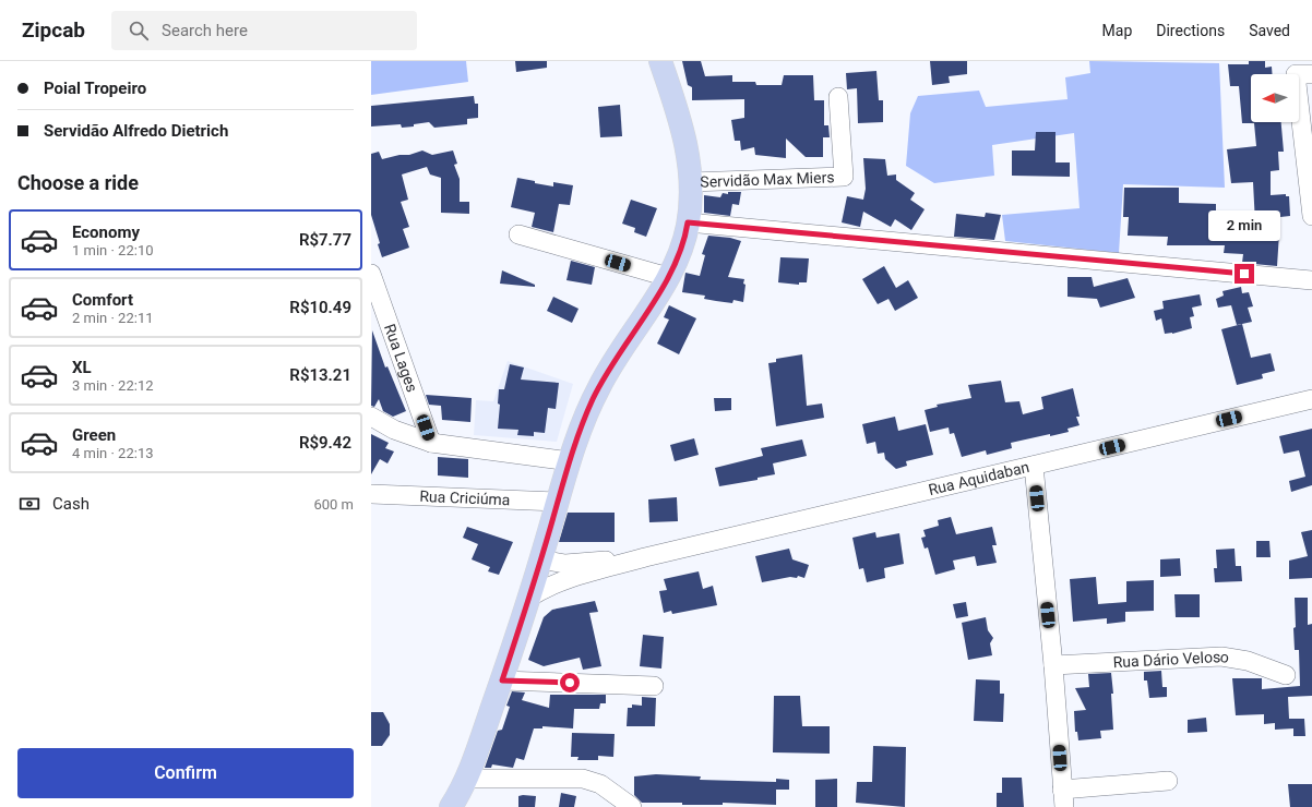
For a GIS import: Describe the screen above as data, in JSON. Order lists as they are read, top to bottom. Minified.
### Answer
{"streets":{"street":["Servidão Max Miers","Rua Lages","Rua Aquidaban","Rua Criciúma","Rua Dário Veloso"]},"north":"left","page":{"header":"Zipcab","search":"Search here","nav":["Map","Directions","Saved"],"banner":["Poial Tropeiro","Servidão Alfredo Dietrich"],"heading":"Choose a ride","list":[{"name":"Economy","note":"1 min · 22:10","value":"R$7.77"},{"name":"Comfort","note":"2 min · 22:11","value":"R$10.49"},{"name":"XL","note":"3 min · 22:12","value":"R$13.21"},{"name":"Green","note":"4 min · 22:13","value":"R$9.42"}],"bubble":"2 min","pay":["Cash","600 m"],"buttons":"Confirm"}}
